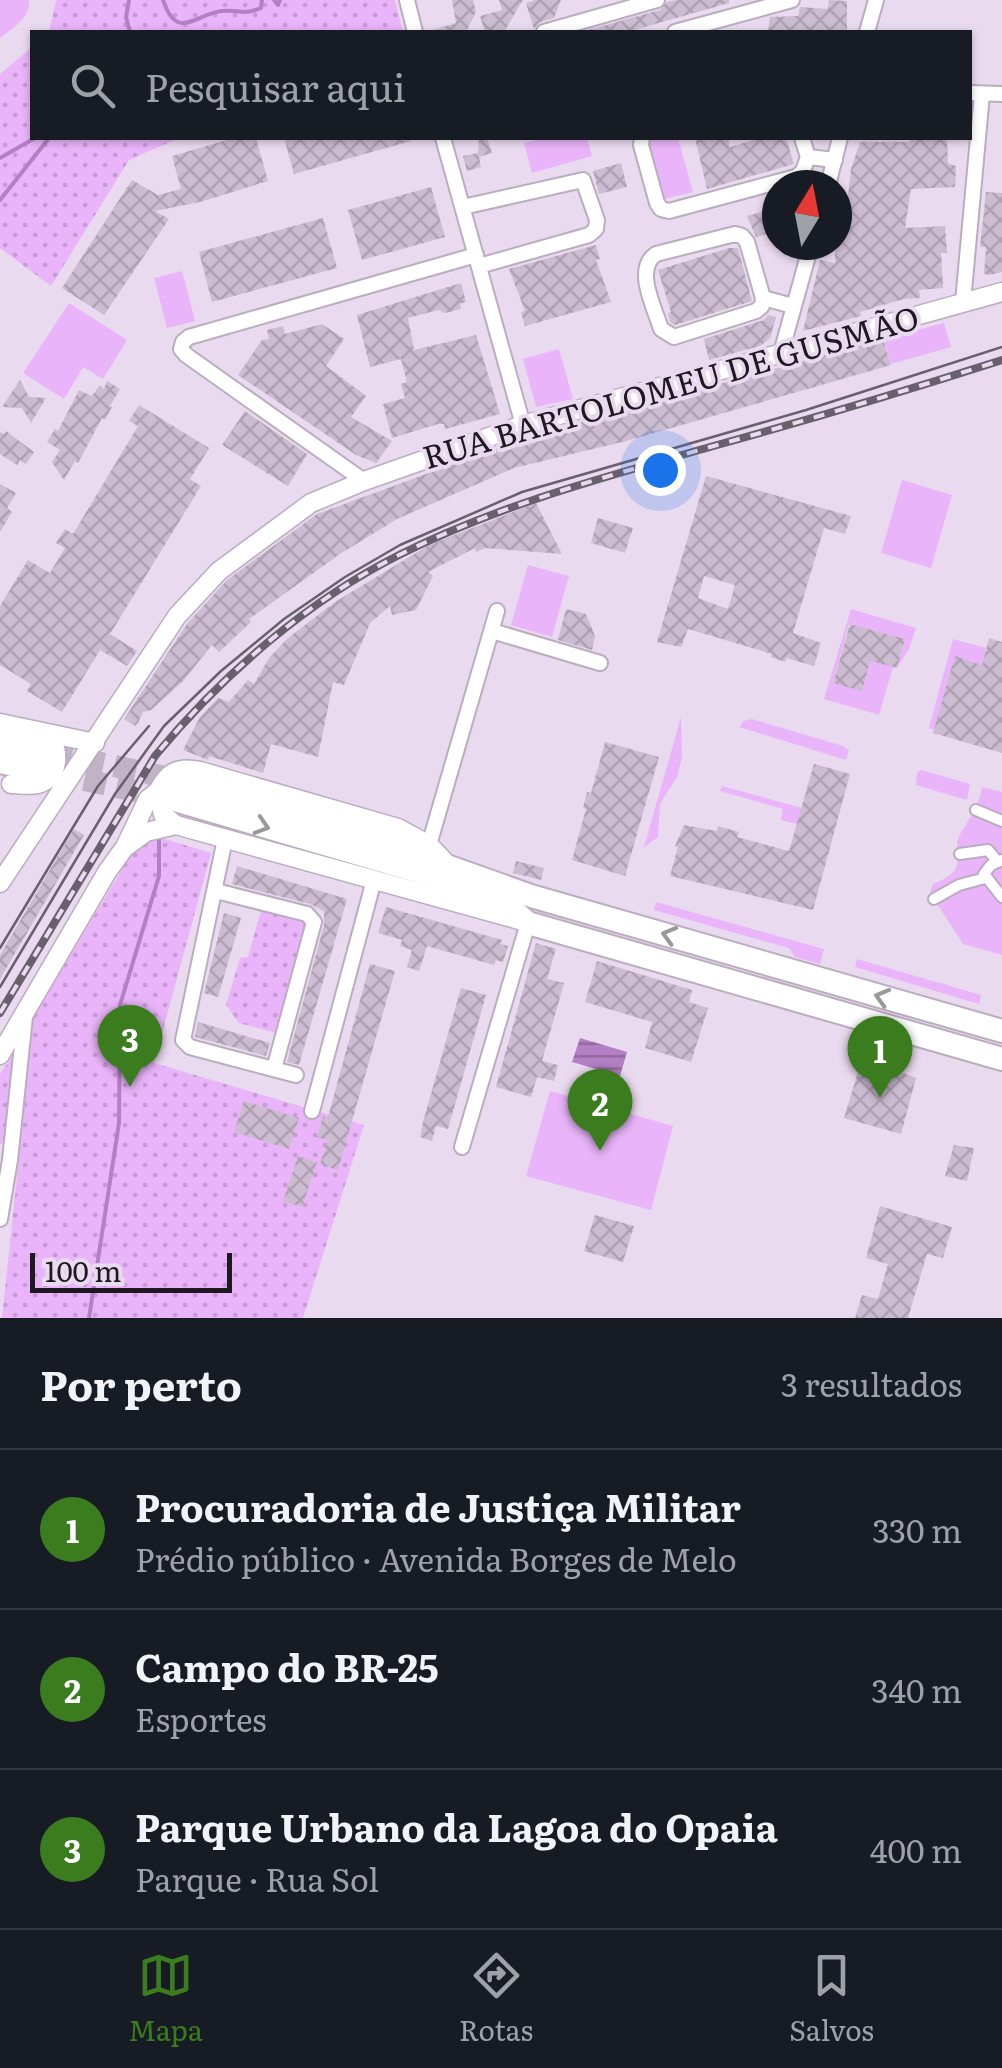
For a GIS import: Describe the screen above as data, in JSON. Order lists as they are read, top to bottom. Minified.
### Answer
{"streets":{"street":["RUA BARTOLOMEU DE GUSMÃO"]},"scale_bar":"100 m","north":"top","page":{"search":"Pesquisar aqui","pins":["3","1","2"],"scale":"100 m","heading":["Por perto","3 resultados"],"list":[{"mark":"1","name":"Procuradoria de Justiça Militar","note":"Prédio público · Avenida Borges de Melo","value":"330 m"},{"mark":"2","name":"Campo do BR-25","note":"Esportes","value":"340 m"},{"mark":"3","name":"Parque Urbano da Lagoa do Opaia","note":"Parque · Rua Sol","value":"400 m"}],"nav":["Mapa","Rotas","Salvos"]}}
